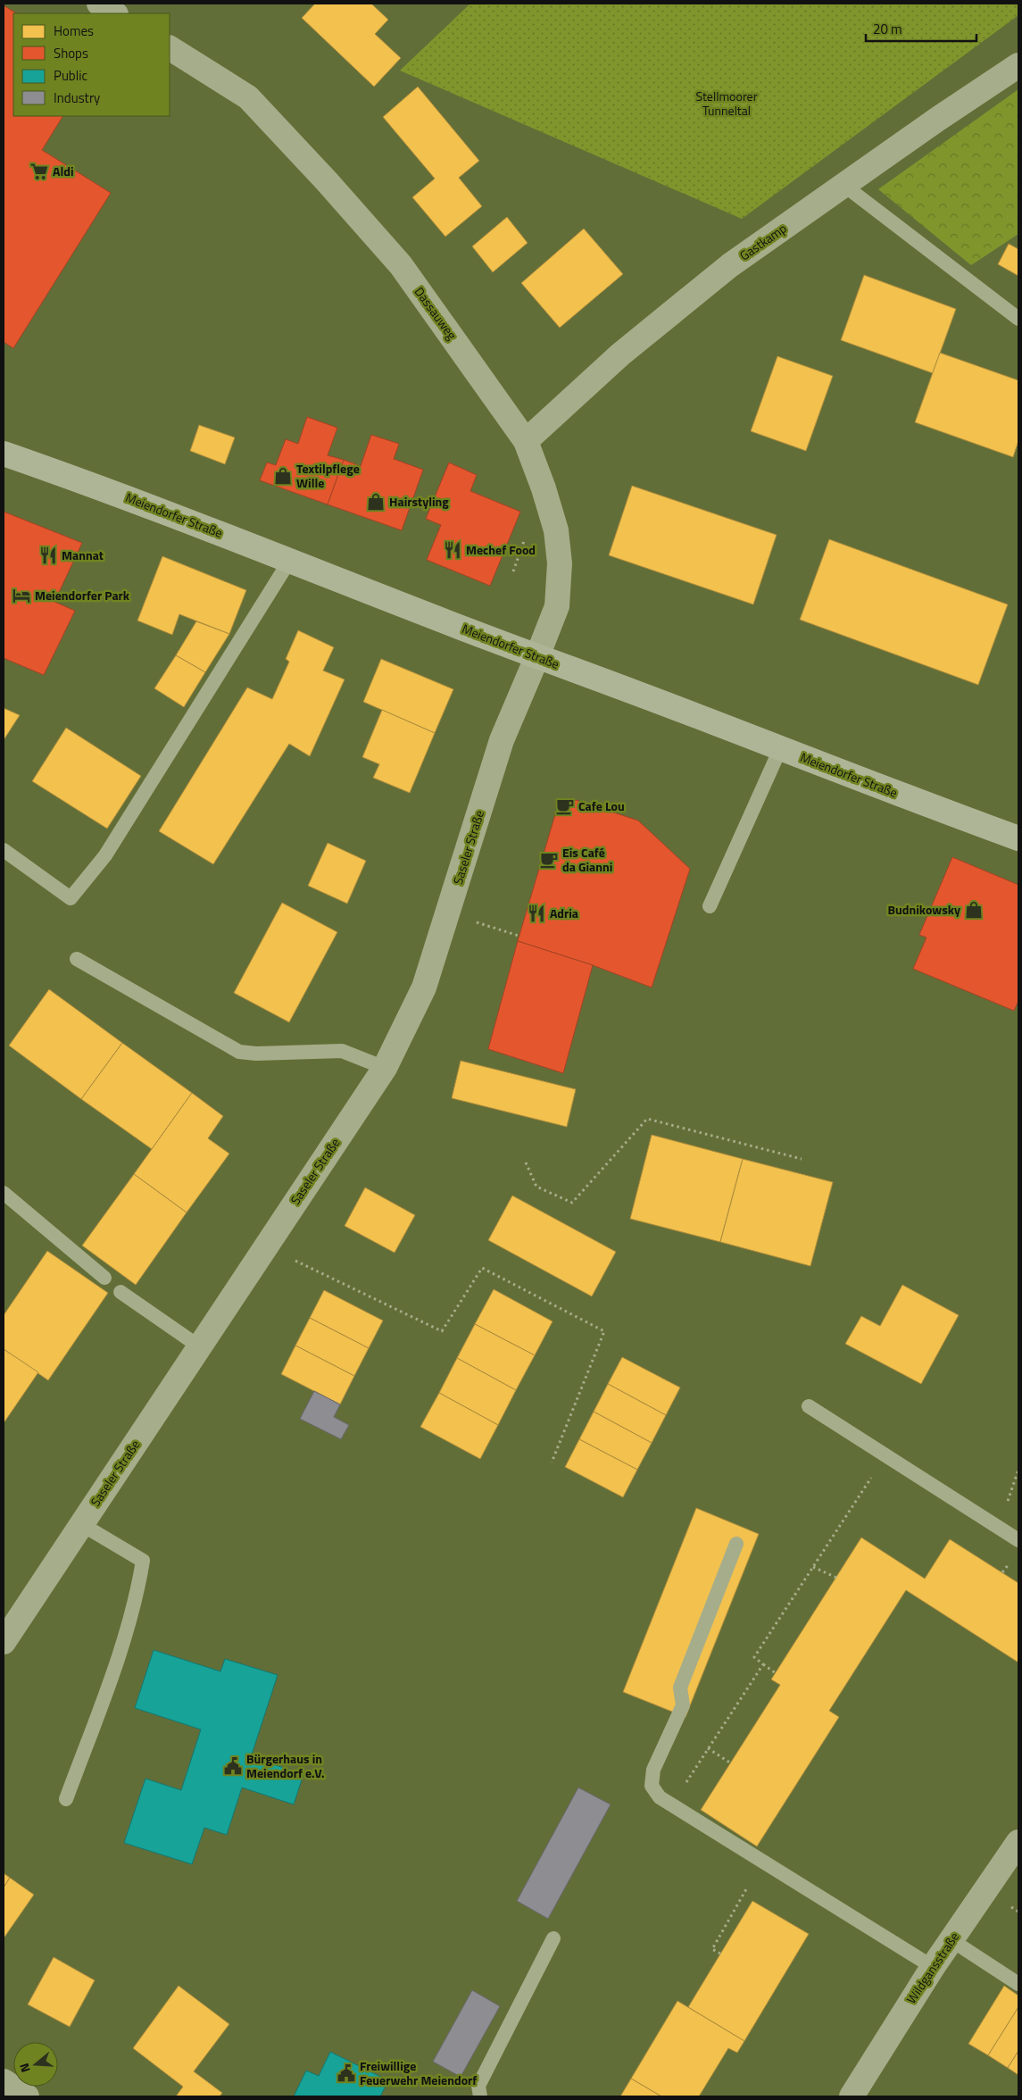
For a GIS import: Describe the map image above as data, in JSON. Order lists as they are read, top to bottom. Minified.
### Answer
{"streets":{"main road":["Meiendorfer Straße"],"street":["Gastkamp","Dassauweg","Saseler Straße","Wildgansstraße"]},"crossings":[["Gastkamp","Dassauweg"],["Dassauweg","Meiendorfer Straße"],["Dassauweg","Saseler Straße"],["Meiendorfer Straße","Saseler Straße"]],"parks":["Stellmoorer Tunneltal"],"places":{"supermarket":["Aldi"],"shop":["Textilpflege Wille","Hairstyling","Budnikowsky"],"restaurant":["Mechef Food","Mannat","Adria"],"hotel":["Meiendorfer Park"],"cafe":["Cafe Lou","Eis Café da Gianni"],"public building":["Bürgerhaus in Meiendorf e.V.","Freiwillige Feuerwehr Meiendorf"]},"legend":["Homes","Shops","Public","Industry"],"scale_bar":"20 m","north":"left"}
